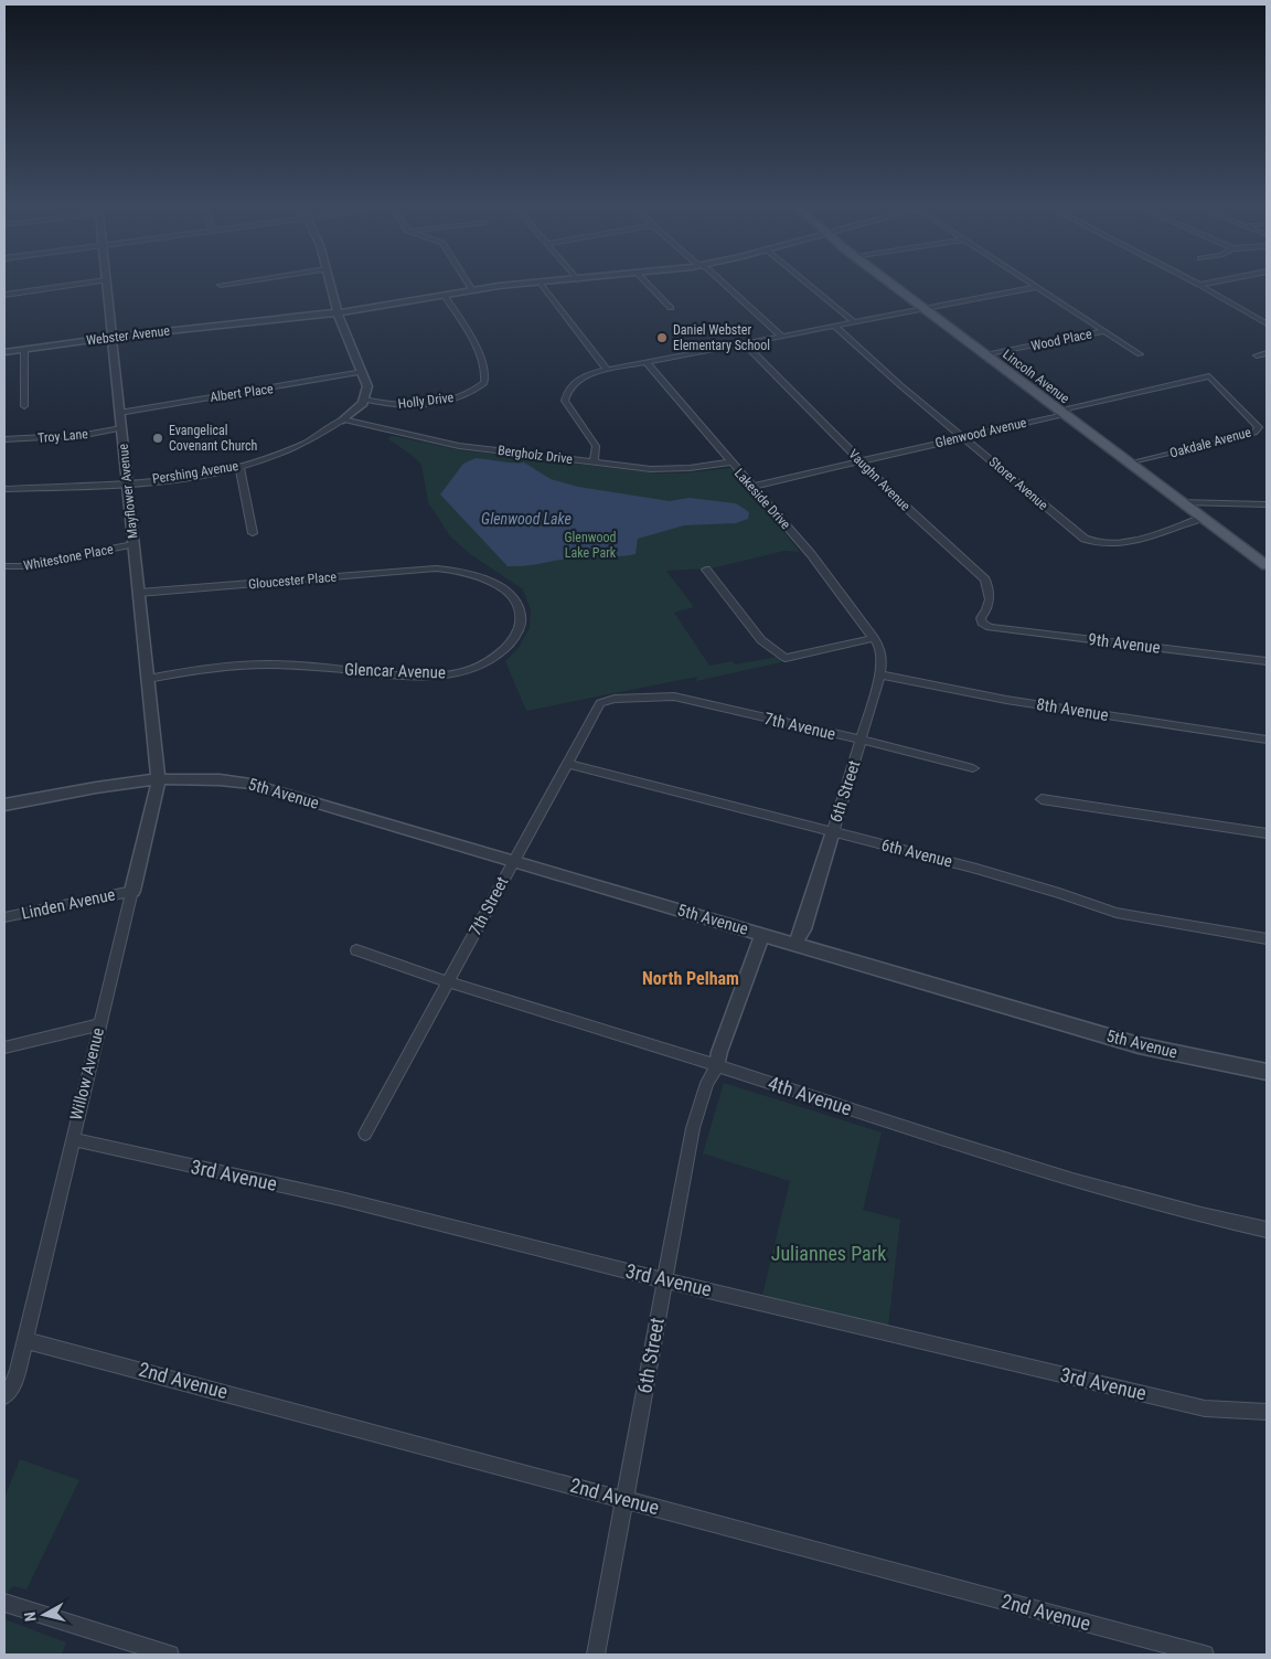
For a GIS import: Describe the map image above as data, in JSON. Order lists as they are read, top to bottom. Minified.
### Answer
{"streets":{"main road":["Lincoln Avenue"],"street":["Webster Avenue","Wood Place","Albert Place","Holly Drive","Glenwood Avenue","Troy Lane","Oakdale Avenue","Bergholz Drive","Pershing Avenue","Vaughn Avenue","Storer Avenue","Mayflower Avenue","Lakeside Drive","Whitestone Place","Gloucester Place","9th Avenue","Glencar Avenue","8th Avenue","7th Avenue","6th Street","5th Avenue","6th Avenue","Linden Avenue","7th Street","Willow Avenue","4th Avenue","3rd Avenue","2nd Avenue"]},"crossings":[["Webster Avenue","Holly Drive"],["Webster Avenue","Mayflower Avenue"],["Wood Place","Lincoln Avenue"],["Lincoln Avenue","Glenwood Avenue"],["Lincoln Avenue","Oakdale Avenue"],["Lincoln Avenue","Storer Avenue"],["Albert Place","Mayflower Avenue"],["Glenwood Avenue","Oakdale Avenue"],["Glenwood Avenue","Vaughn Avenue"],["Glenwood Avenue","Storer Avenue"],["Glenwood Avenue","Lakeside Drive"],["Troy Lane","Mayflower Avenue"],["Bergholz Drive","Pershing Avenue"],["Bergholz Drive","Lakeside Drive"],["Pershing Avenue","Mayflower Avenue"],["Vaughn Avenue","9th Avenue"],["Mayflower Avenue","Whitestone Place"],["Mayflower Avenue","Gloucester Place"],["Mayflower Avenue","Glencar Avenue"],["Mayflower Avenue","5th Avenue"],["Mayflower Avenue","Willow Avenue"],["Lakeside Drive","6th Street"],["Gloucester Place","Glencar Avenue"],["8th Avenue","6th Street"],["7th Avenue","6th Street"],["7th Avenue","7th Street"],["6th Street","5th Avenue"],["6th Street","6th Avenue"],["6th Street","4th Avenue"],["6th Street","3rd Avenue"],["6th Street","2nd Avenue"],["5th Avenue","7th Street"],["5th Avenue","Willow Avenue"],["6th Avenue","7th Street"],["Linden Avenue","Willow Avenue"],["7th Street","4th Avenue"],["Willow Avenue","3rd Avenue"],["Willow Avenue","2nd Avenue"]],"districts":["North Pelham"],"water":["Glenwood Lake"],"parks":["Glenwood Lake Park","Juliannes Park"],"places":["Daniel Webster Elementary School","Evangelical Covenant Church"],"north":"left"}
